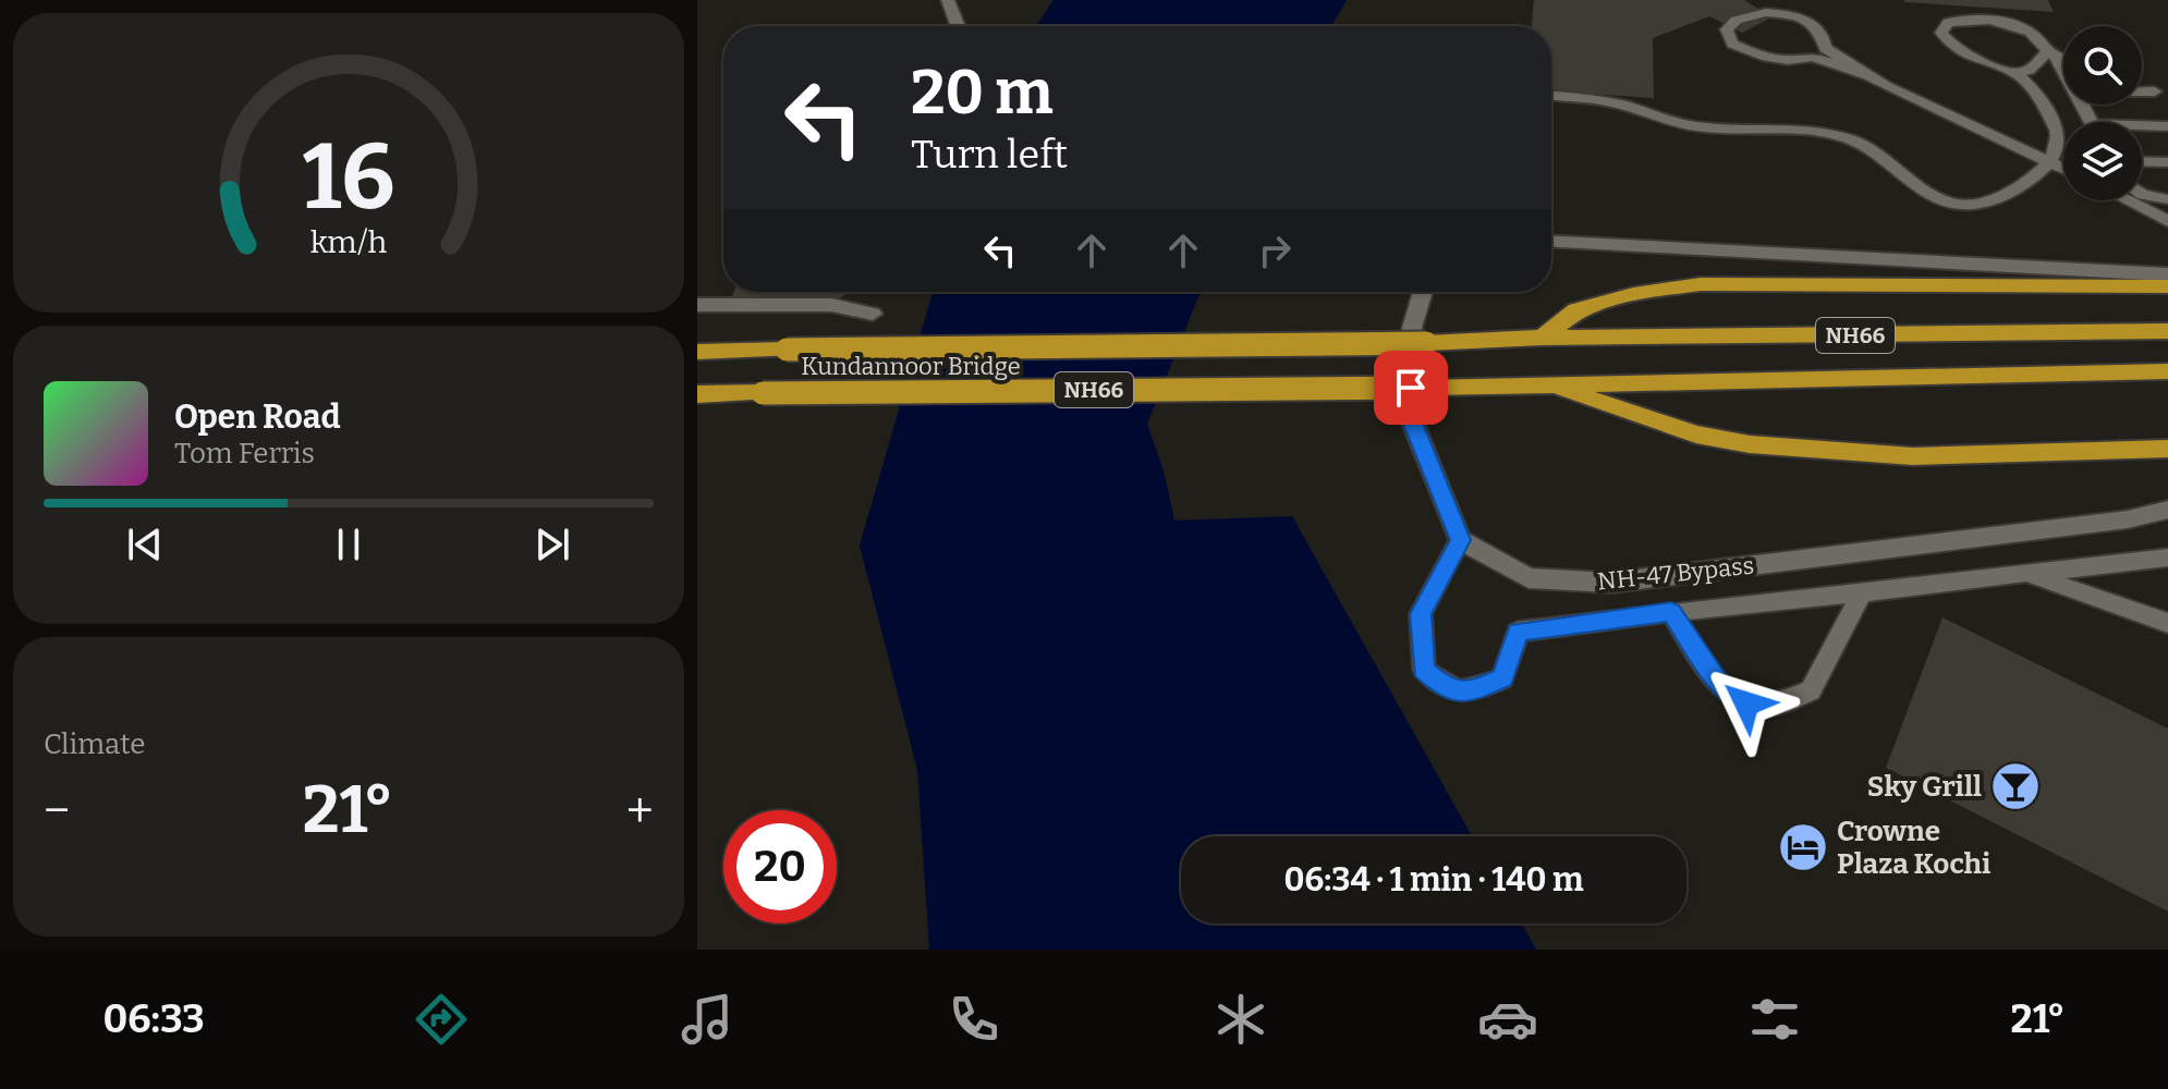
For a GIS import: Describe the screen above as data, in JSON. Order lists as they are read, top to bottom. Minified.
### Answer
{"streets":{"highway":["NH66","Kundannoor Bridge"],"street":["NH-47 Bypass"]},"crossings":[["NH66","Kundannoor Bridge"]],"places":{"bar":["Sky Grill"],"hotel":["Crowne Plaza Kochi"]},"page":{"turn":["20 m","Turn left"],"song":["Open Road","Tom Ferris"],"tile":"Climate","heat":["−","21°","+"],"limit":"20","trip":"06:34 · 1 min · 140 m","tabs":["06:33","21°"],"gauge":["16","km/h"]}}
